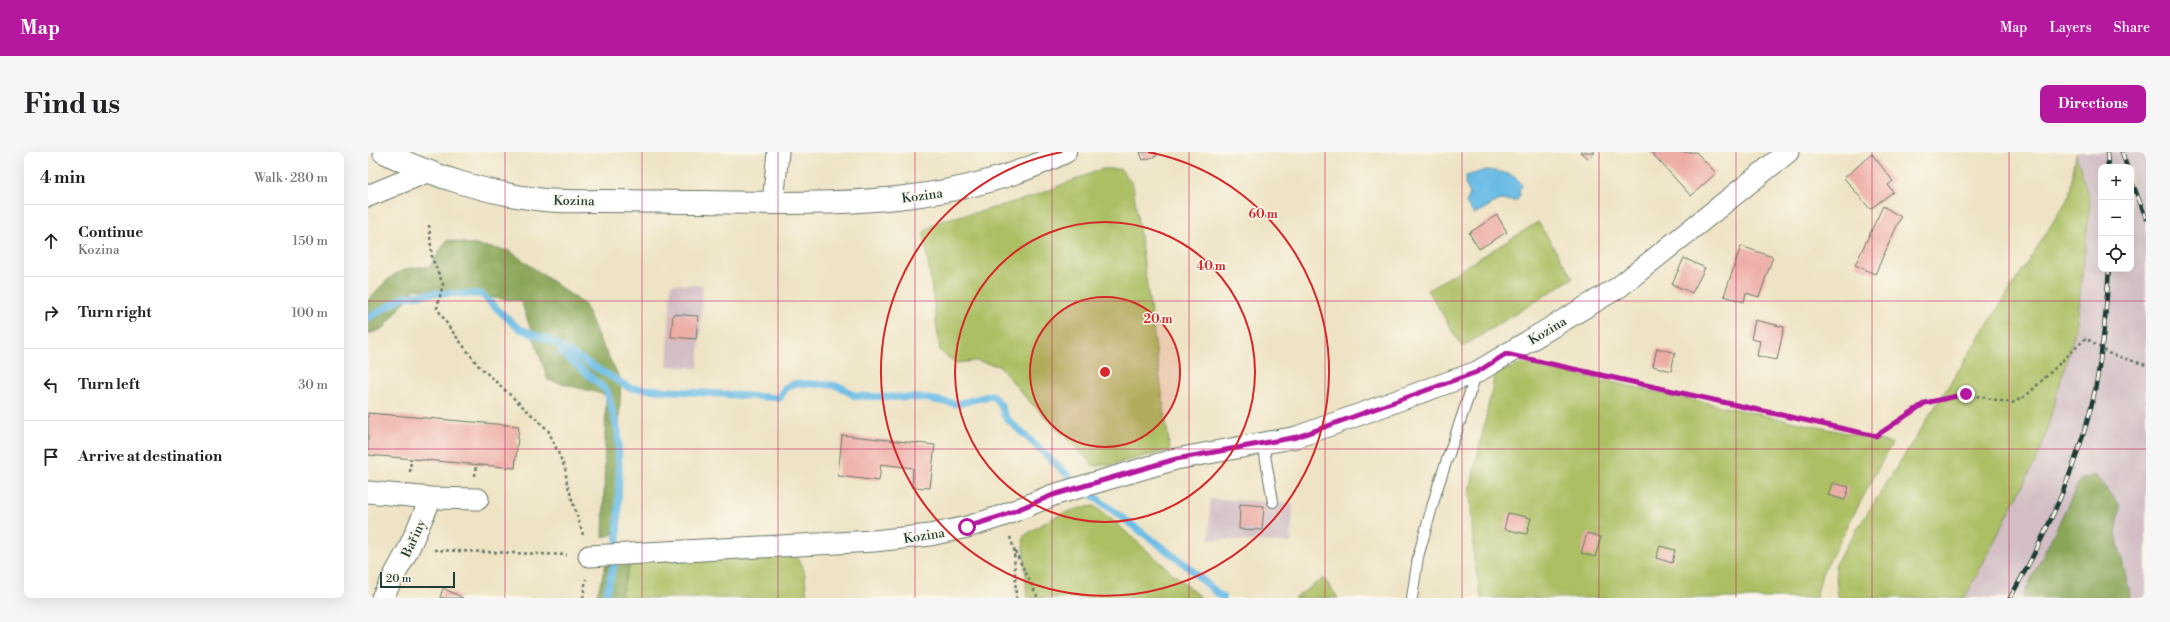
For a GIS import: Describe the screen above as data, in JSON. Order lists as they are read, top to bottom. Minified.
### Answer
{"streets":{"main road":["Kozina"],"street":["Bařiny"]},"scale_bar":"20 m","page":{"header":"Map","nav":["Map","Layers","Share"],"buttons":"Directions","title":"Find us","heading":["4 min","Walk · 280 m"],"map_buttons":["+","−"],"list":[["Continue","Kozina","150 m"],["Turn right","100 m"],["Turn left","30 m"],"Arrive at destination"],"scale":"20 m"},"rings":["60 m","40 m","20 m"]}
